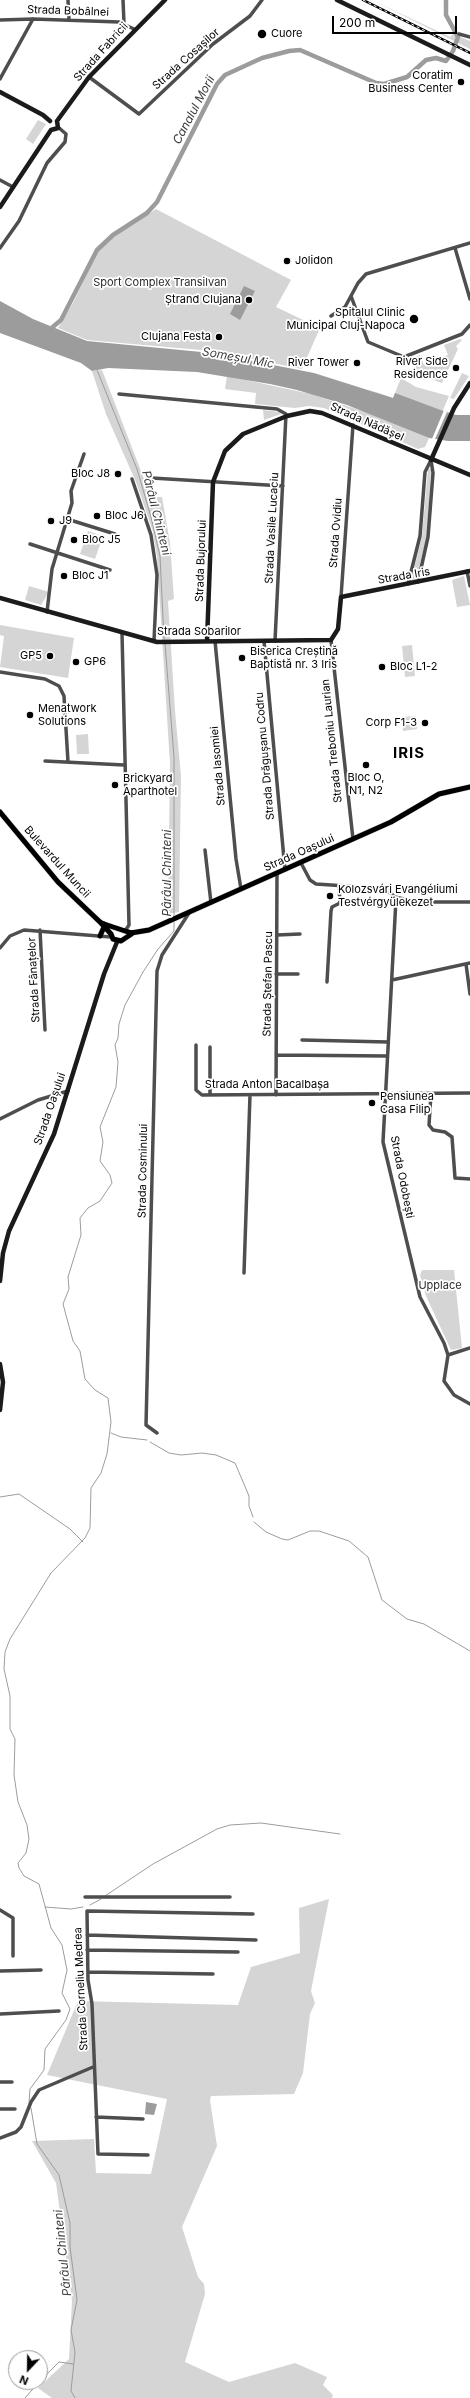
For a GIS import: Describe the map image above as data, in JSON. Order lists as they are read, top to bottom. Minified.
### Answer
{"streets":{"main road":["Strada Oașului","Bulevardul Muncii"],"street":["Strada Bobâlnei","Strada Fabricii","Strada Cosașilor","Strada Nădășel","Strada Vasile Lucaciu","Strada Ovidiu","Strada Bujorului","Strada Iris","Strada Sobarilor","Strada Treboniu Laurian","Strada Drăgușanu Codru","Strada Iasomiei","Strada Fânațelor","Strada Ștefan Pascu","Strada Anton Bacalbașa","Strada Cosminului","Strada Odobești","Strada Corneliu Medrea"]},"crossings":[["Strada Bobâlnei","Strada Fabricii"],["Strada Fabricii","Strada Cosașilor"],["Strada Nădășel","Strada Vasile Lucaciu"],["Strada Nădășel","Strada Ovidiu"],["Strada Nădășel","Strada Bujorului"],["Strada Vasile Lucaciu","Strada Sobarilor"],["Strada Ovidiu","Strada Iris"],["Strada Ovidiu","Strada Sobarilor"],["Strada Ovidiu","Strada Treboniu Laurian"],["Strada Bujorului","Strada Sobarilor"],["Strada Sobarilor","Strada Treboniu Laurian"],["Strada Sobarilor","Strada Drăgușanu Codru"],["Strada Sobarilor","Strada Iasomiei"],["Strada Treboniu Laurian","Strada Oașului"],["Strada Drăgușanu Codru","Strada Oașului"],["Strada Iasomiei","Strada Oașului"],["Strada Oașului","Bulevardul Muncii"],["Strada Oașului","Strada Ștefan Pascu"],["Strada Oașului","Strada Cosminului"],["Bulevardul Muncii","Strada Fânațelor"],["Strada Ștefan Pascu","Strada Anton Bacalbașa"],["Strada Anton Bacalbașa","Strada Odobești"]],"districts":["IRIS"],"water":["Canalul Morii","Someșul Mic","Pârâul Chinteni"],"parks":["Sport Complex Transilvan","Upplace"],"places":["Cuore","Coratim Business Center","Jolidon","Ștrand Clujana","Spitalul Clinic Municipal Cluj-Napoca","Clujana Festa","River Tower","River Side Residence","Bloc J8","Bloc J6","J9","Bloc J5","Bloc J1","GP5","Biserica Creștină Baptistă nr. 3 Iris","GP6","Bloc L1-2","Menatwork Solutions","Corp F1-3","Bloc O, N1, N2","Brickyard Aparthotel","Kolozsvári Evangéliumi Testvérgyülekezet","Pensiunea Casa Filip"],"scale_bar":"200 m","north":"bottom"}
